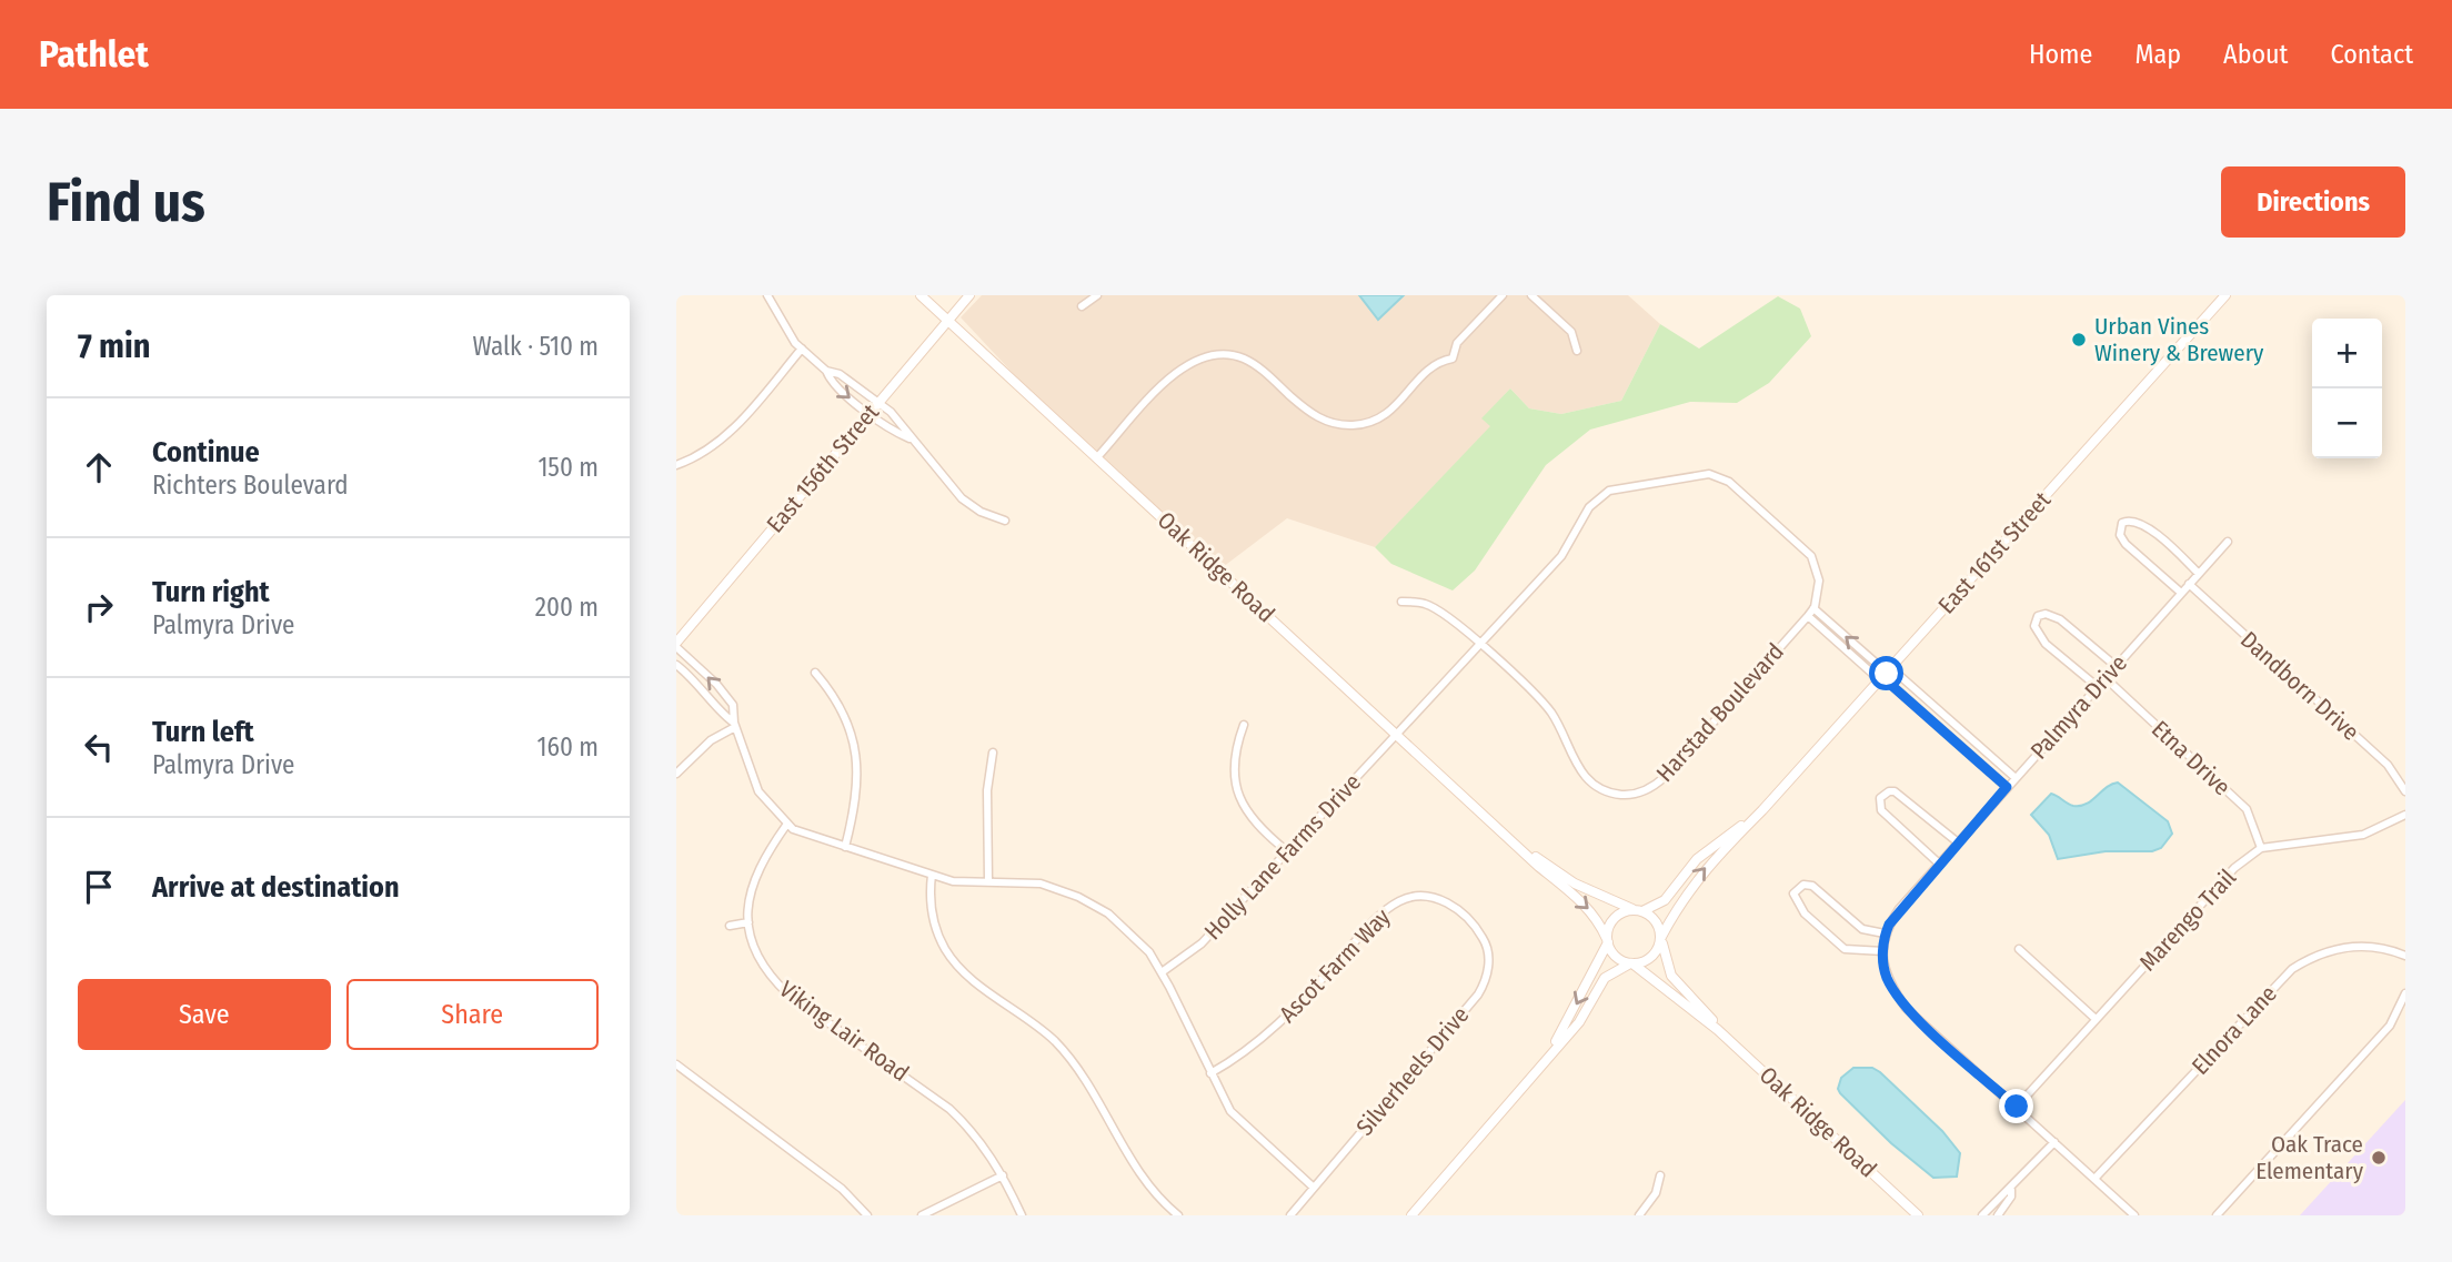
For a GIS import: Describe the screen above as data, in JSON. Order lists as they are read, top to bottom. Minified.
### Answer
{"streets":{"street":["East 156th Street","East 161st Street","Oak Ridge Road","Dandborn Drive","Palmyra Drive","Harstad Boulevard","Etna Drive","Holly Lane Farms Drive","Marengo Trail","Ascot Farm Way","Elnora Lane","Viking Lair Road","Silverheels Drive"]},"crossings":[["East 156th Street","Oak Ridge Road"],["East 161st Street","Oak Ridge Road"],["Oak Ridge Road","Holly Lane Farms Drive"],["Dandborn Drive","Palmyra Drive"],["Palmyra Drive","Etna Drive"],["Harstad Boulevard","Holly Lane Farms Drive"],["Etna Drive","Marengo Trail"],["Ascot Farm Way","Silverheels Drive"]],"places":["Urban Vines Winery & Brewery","Oak Trace Elementary"],"page":{"header":"Pathlet","nav":["Home","Map","About","Contact"],"buttons":["Directions",["Save","Share"]],"title":"Find us","heading":["7 min","Walk · 510 m"],"map_buttons":["+","−"],"list":[["Continue","Richters Boulevard","150 m"],["Turn right","Palmyra Drive","200 m"],["Turn left","Palmyra Drive","160 m"],"Arrive at destination"]}}
